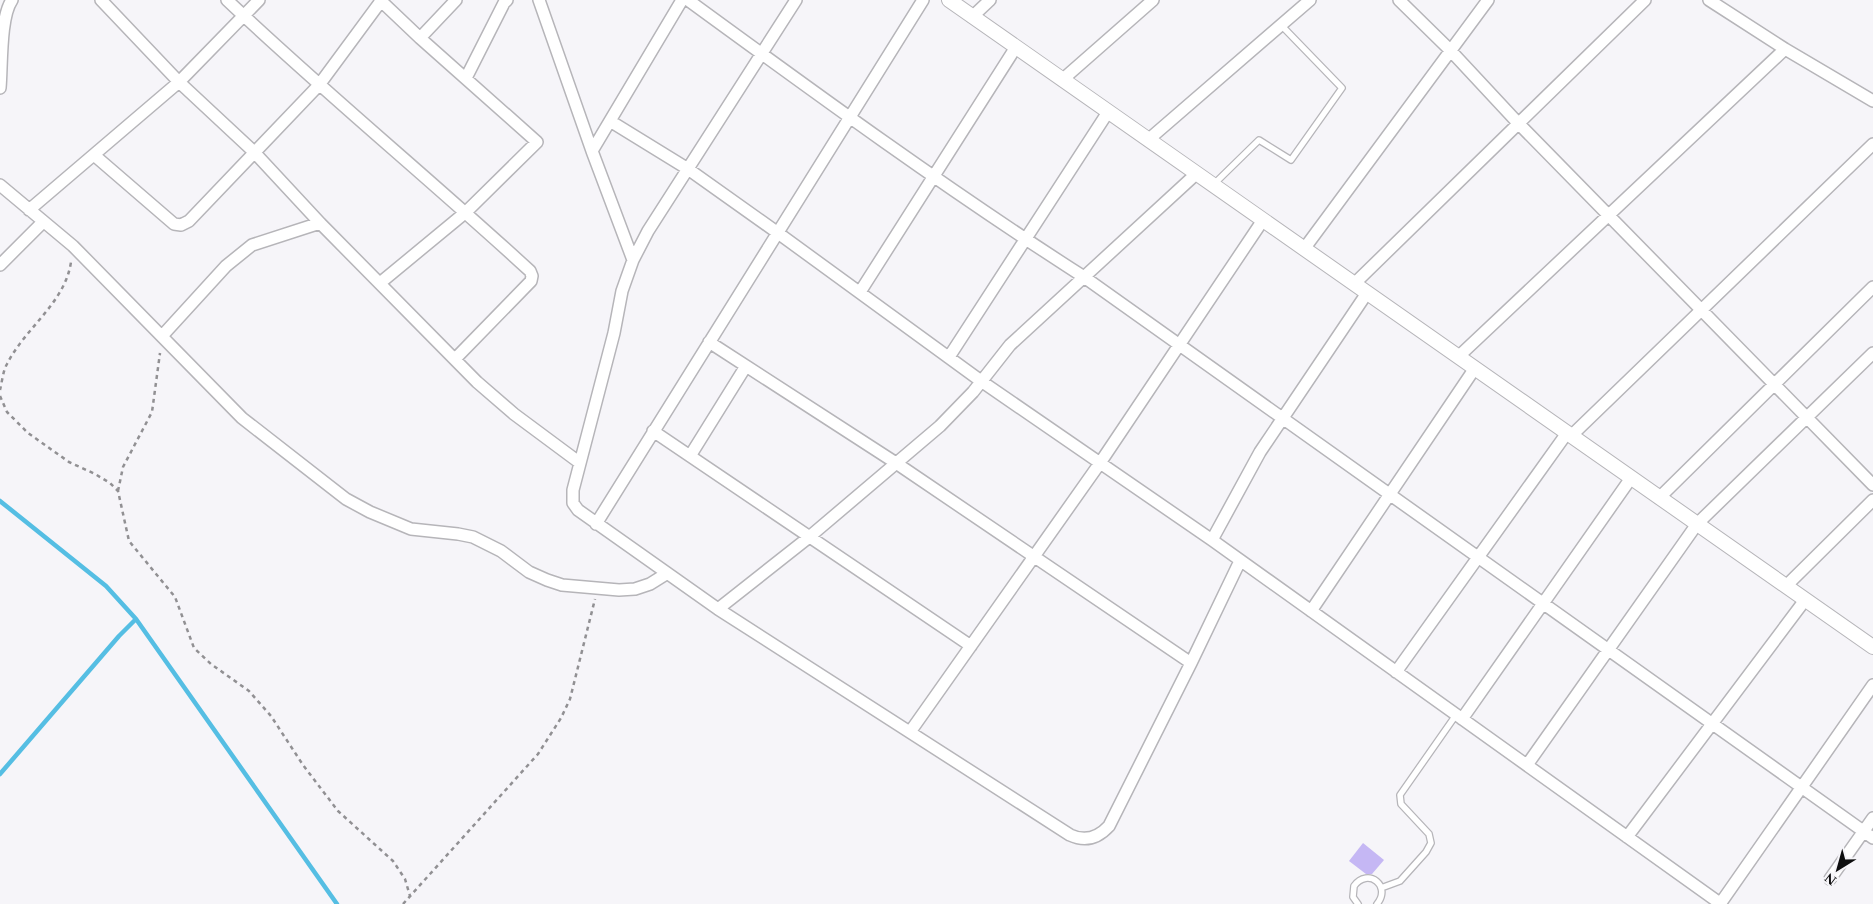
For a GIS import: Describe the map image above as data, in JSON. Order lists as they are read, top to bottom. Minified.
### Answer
{"north":"bottom left"}
